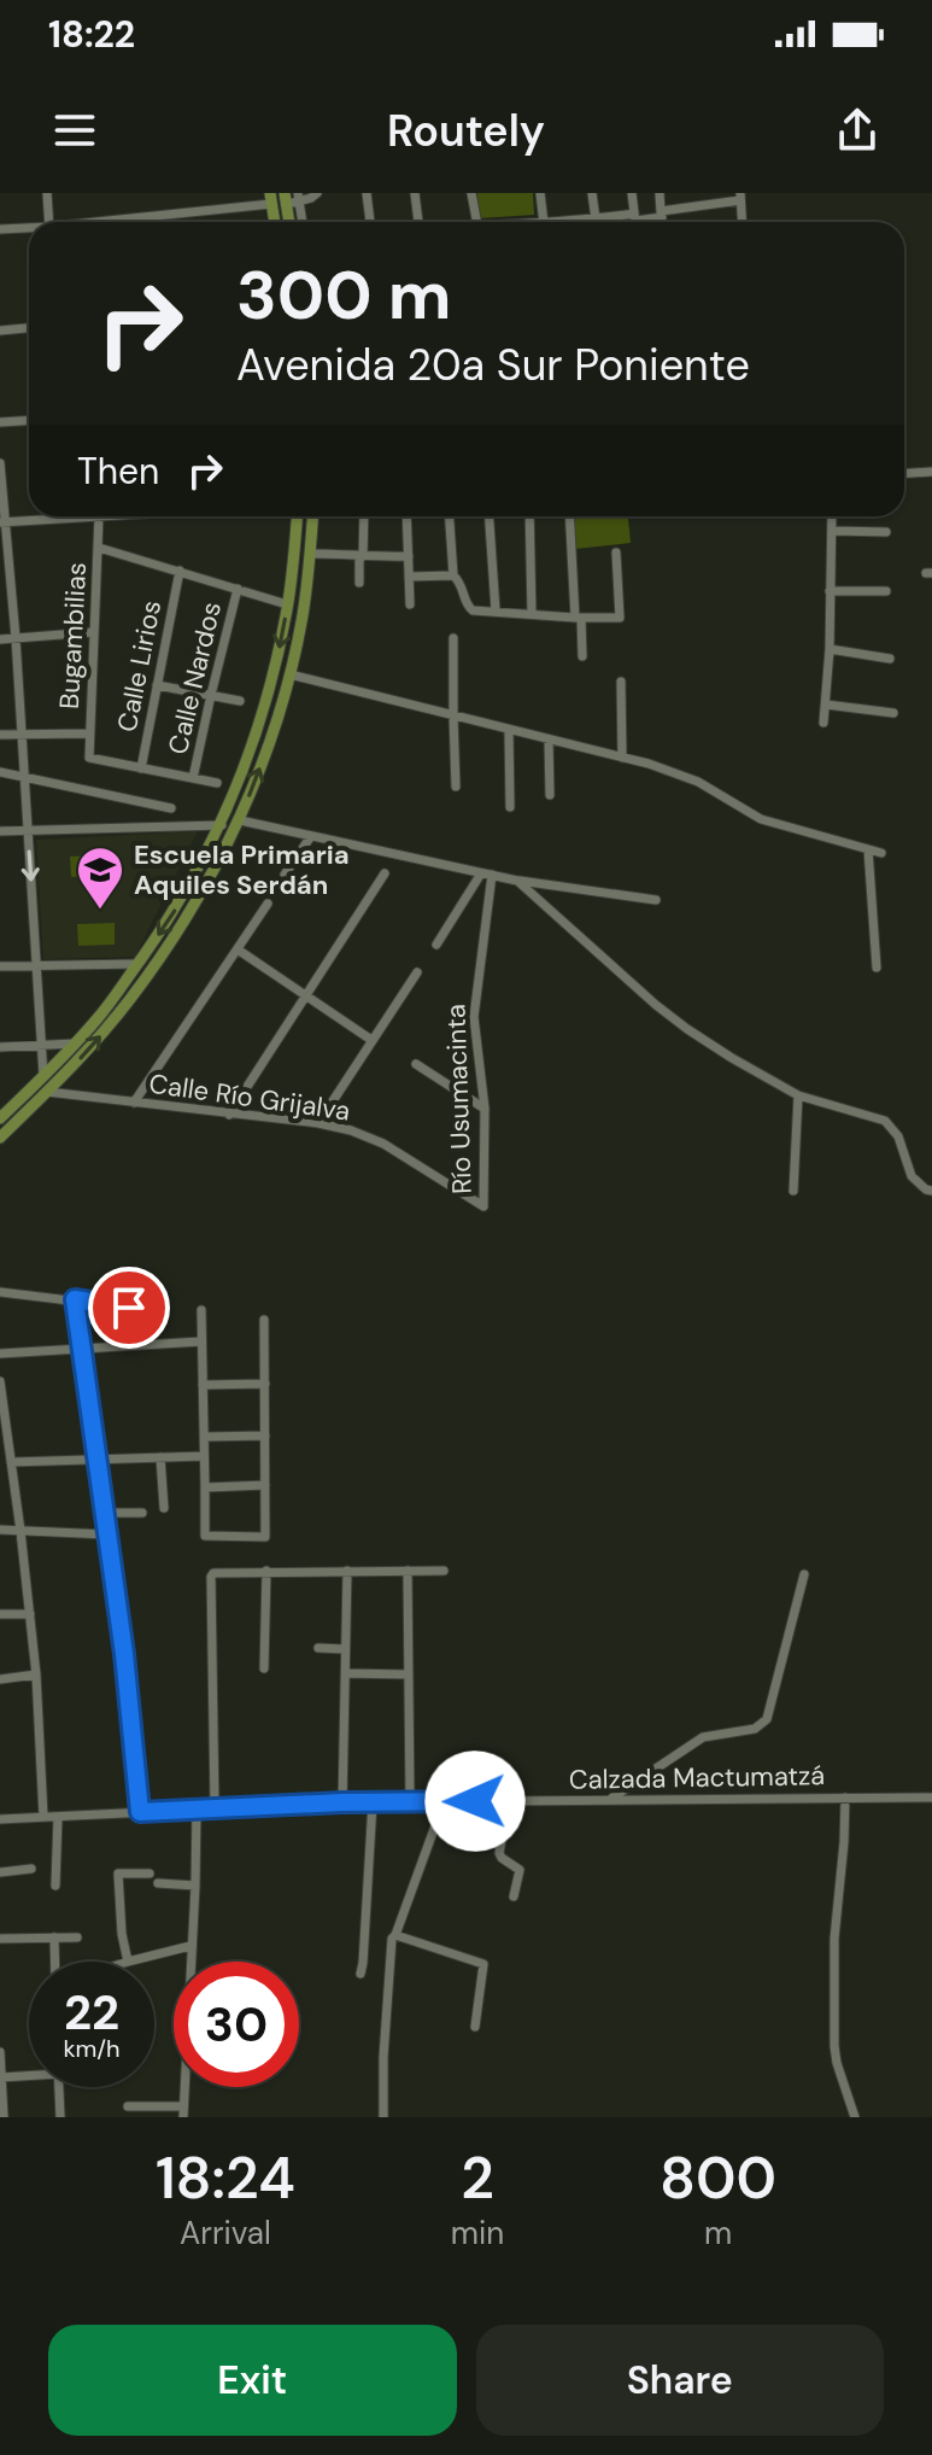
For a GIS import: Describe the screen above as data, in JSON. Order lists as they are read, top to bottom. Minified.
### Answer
{"streets":{"street":["Bugambilias","Calle Lirios","Calle Nardos","Calle Río Grijalva","Río Usumacinta","Calzada Mactumatzá"]},"crossings":[["Bugambilias","Calle Lirios"],["Calle Río Grijalva","Río Usumacinta"]],"places":{"school or university":["Escuela Primaria Aquiles Serdán"]},"page":{"status":"18:22","header":"Routely","turn":["300 m","Avenida 20a Sur Poniente"],"then":"Then","speed":"22 km/h","limit":"30","eta":["18:24","Arrival","2","min","800","m"],"buttons":["Exit","Share"]}}
